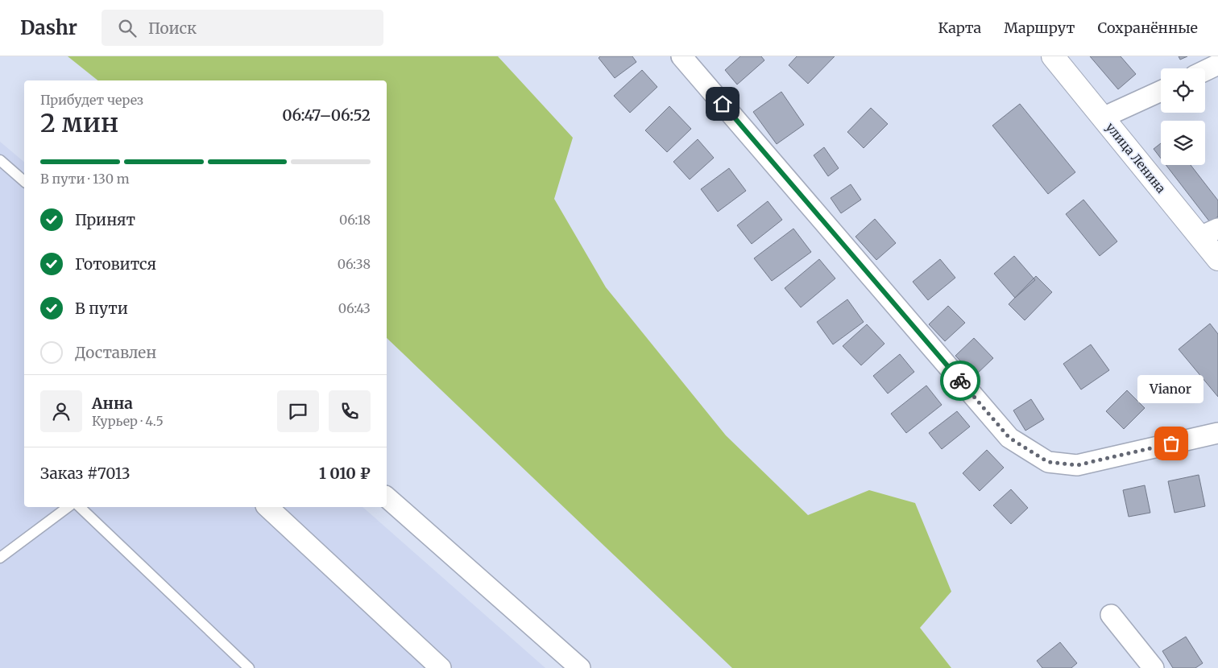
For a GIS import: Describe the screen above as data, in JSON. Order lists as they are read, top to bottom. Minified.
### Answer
{"streets":{"main road":["улица Ленина"]},"places":["Vianor"],"page":{"header":"Dashr","search":"Поиск","nav":["Карта","Маршрут","Сохранённые"],"heading":["2 мин","Прибудет через","06:47–06:52"],"panel":["Анна","Курьер · 4.5","Заказ #7013","1 010 ₽"],"bar":"В пути · 130 m","list":[["Принят","06:18"],["Готовится","06:38"],["В пути","06:43"],"Доставлен"],"bubble":"Vianor"}}
